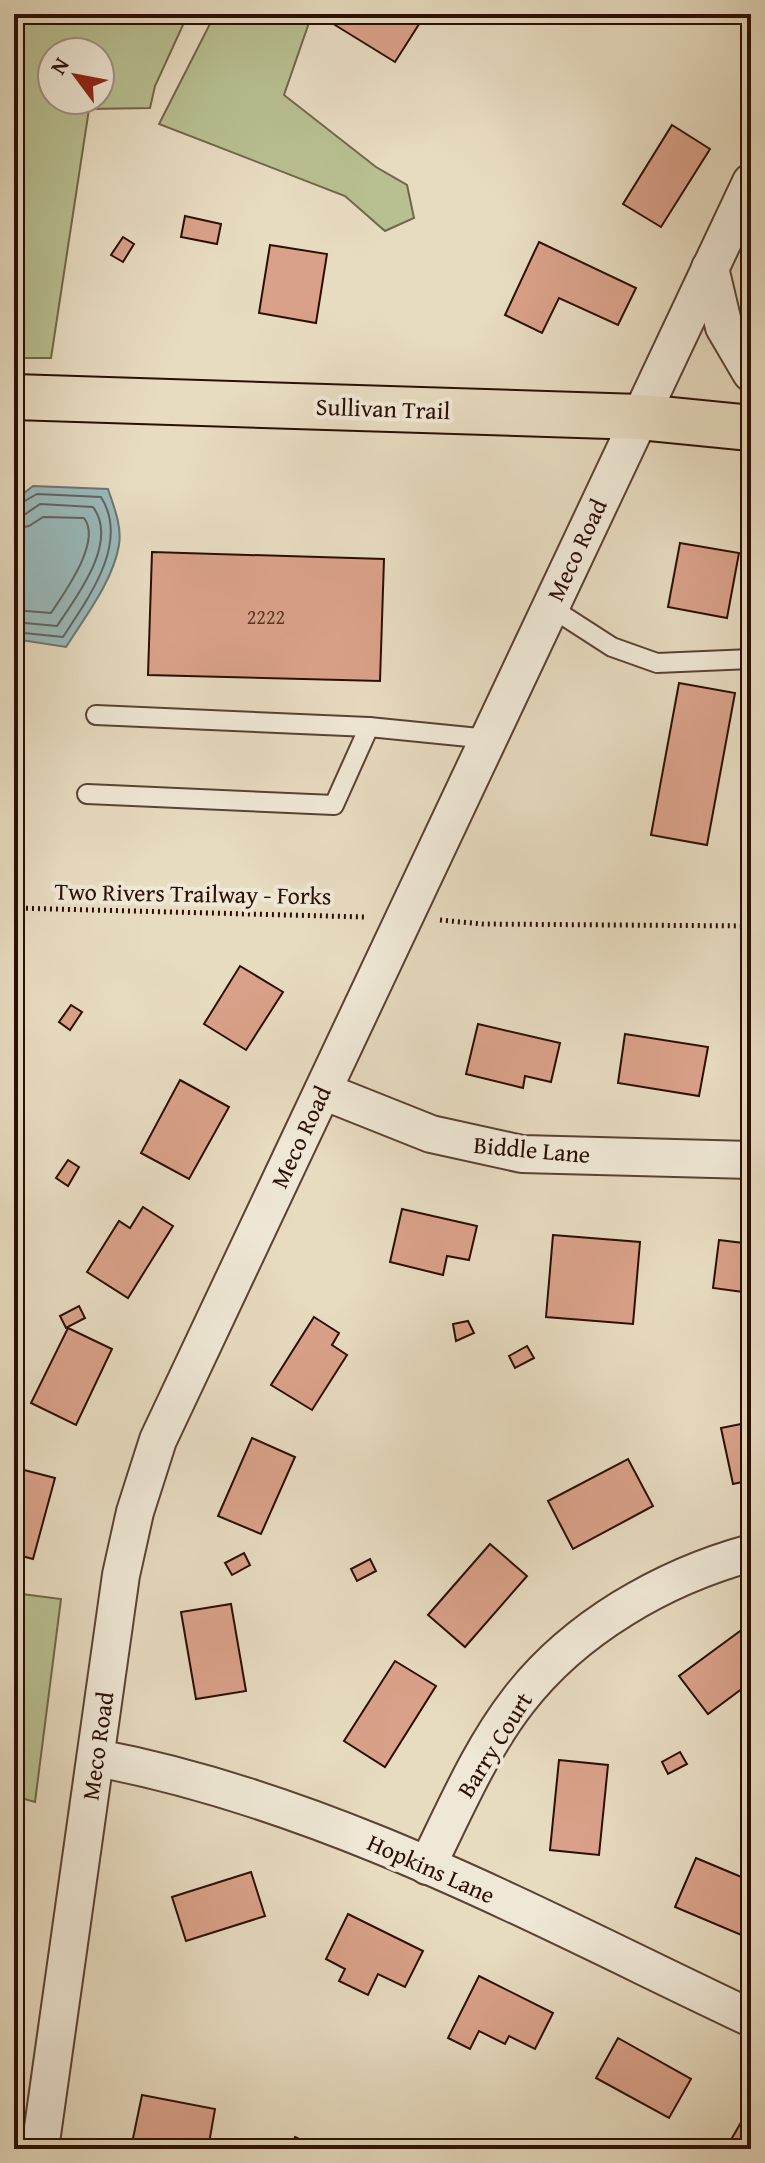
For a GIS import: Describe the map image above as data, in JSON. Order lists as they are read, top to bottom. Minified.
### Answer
{"streets":{"main road":["Sullivan Trail"],"street":["Meco Road","Biddle Lane","Barry Court","Hopkins Lane"],"path":["Two Rivers Trailway - Forks"]},"crossings":[["Sullivan Trail","Meco Road"],["Meco Road","Biddle Lane"],["Meco Road","Hopkins Lane"],["Barry Court","Hopkins Lane"]],"house_numbers":["2222"],"north":"top left"}
